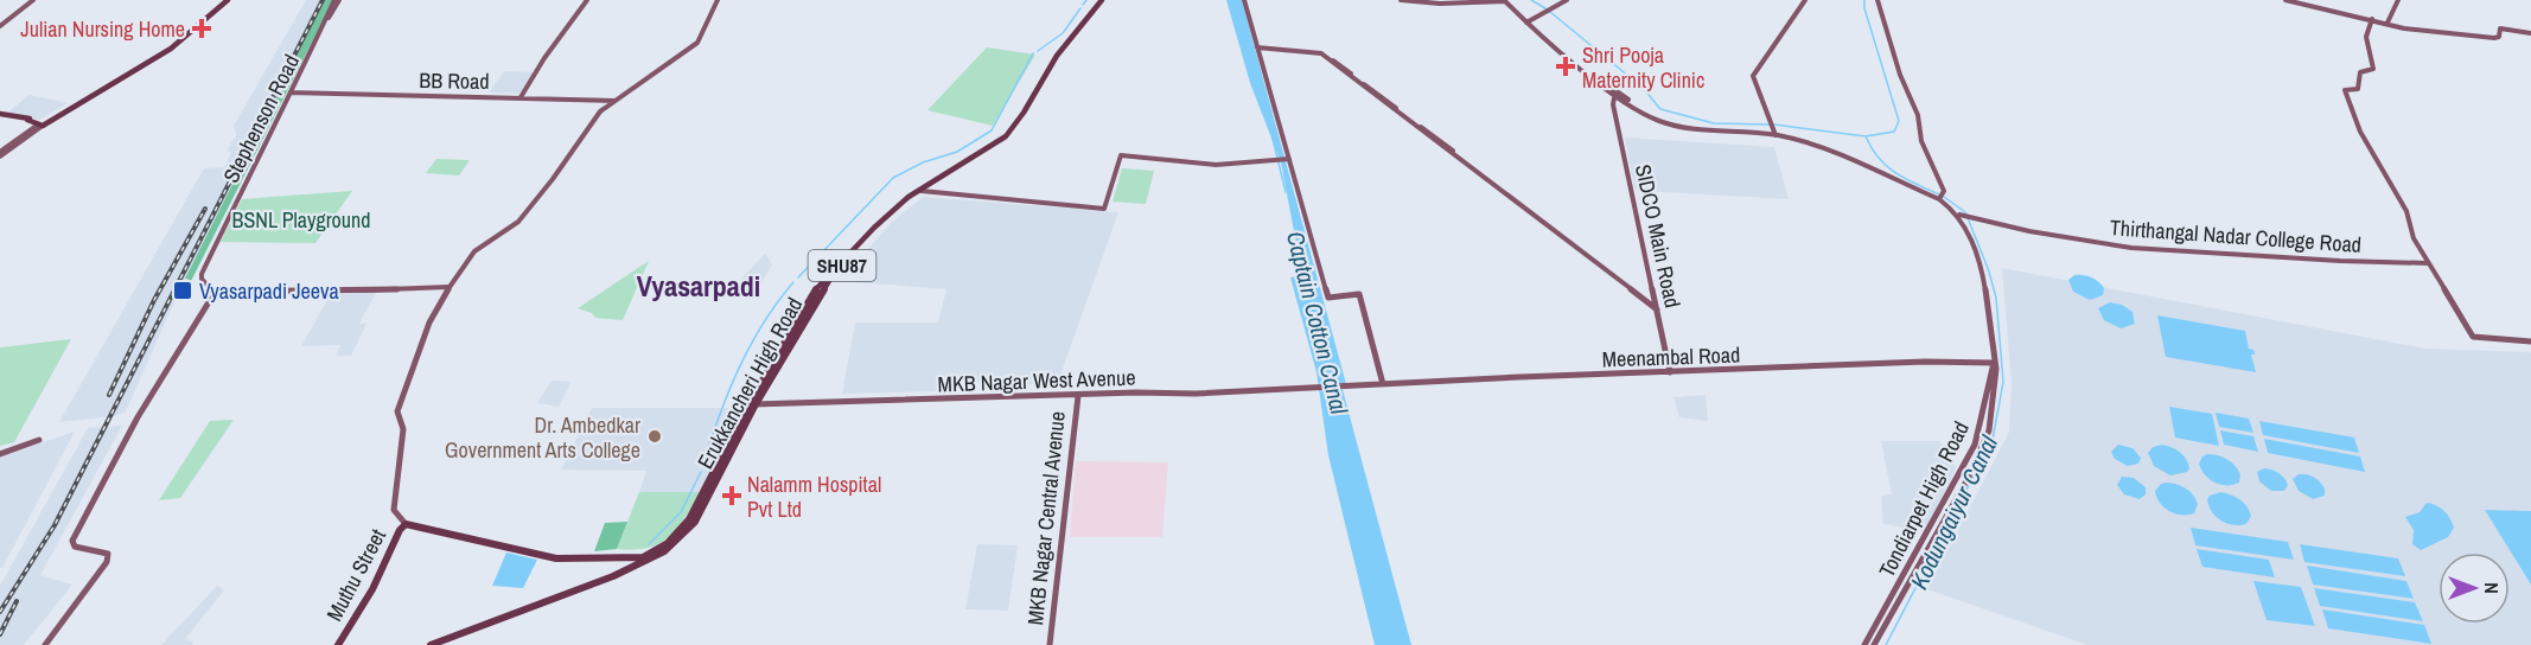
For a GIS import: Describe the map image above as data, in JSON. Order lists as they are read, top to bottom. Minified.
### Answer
{"streets":{"main road":["SHU87","Erukkancheri High Road","Muthu Street"],"street":["BB Road","Stephenson Road","SIDCO Main Road","Thirthangal Nadar College Road","Meenambal Road","MKB Nagar West Avenue","Tondiarpet High Road","MKB Nagar Central Avenue"]},"crossings":[["BB Road","Stephenson Road"],["SIDCO Main Road","Meenambal Road"],["SIDCO Main Road","Tondiarpet High Road"],["Thirthangal Nadar College Road","Tondiarpet High Road"],["SHU87","MKB Nagar West Avenue"],["SHU87","Erukkancheri High Road"],["SHU87","Muthu Street"],["Meenambal Road","MKB Nagar West Avenue"],["Meenambal Road","Tondiarpet High Road"],["MKB Nagar West Avenue","Erukkancheri High Road"],["MKB Nagar West Avenue","MKB Nagar Central Avenue"]],"districts":["Vyasarpadi"],"water":["Captain Cotton Canal","Kodungaiyur Canal"],"parks":["BSNL Playground"],"places":{"health":["Julian Nursing Home","Shri Pooja Maternity Clinic","Nalamm Hospital Pvt Ltd"],"transit":["Vyasarpadi Jeeva"],"other":["Dr. Ambedkar Government Arts College"]},"north":"right"}
